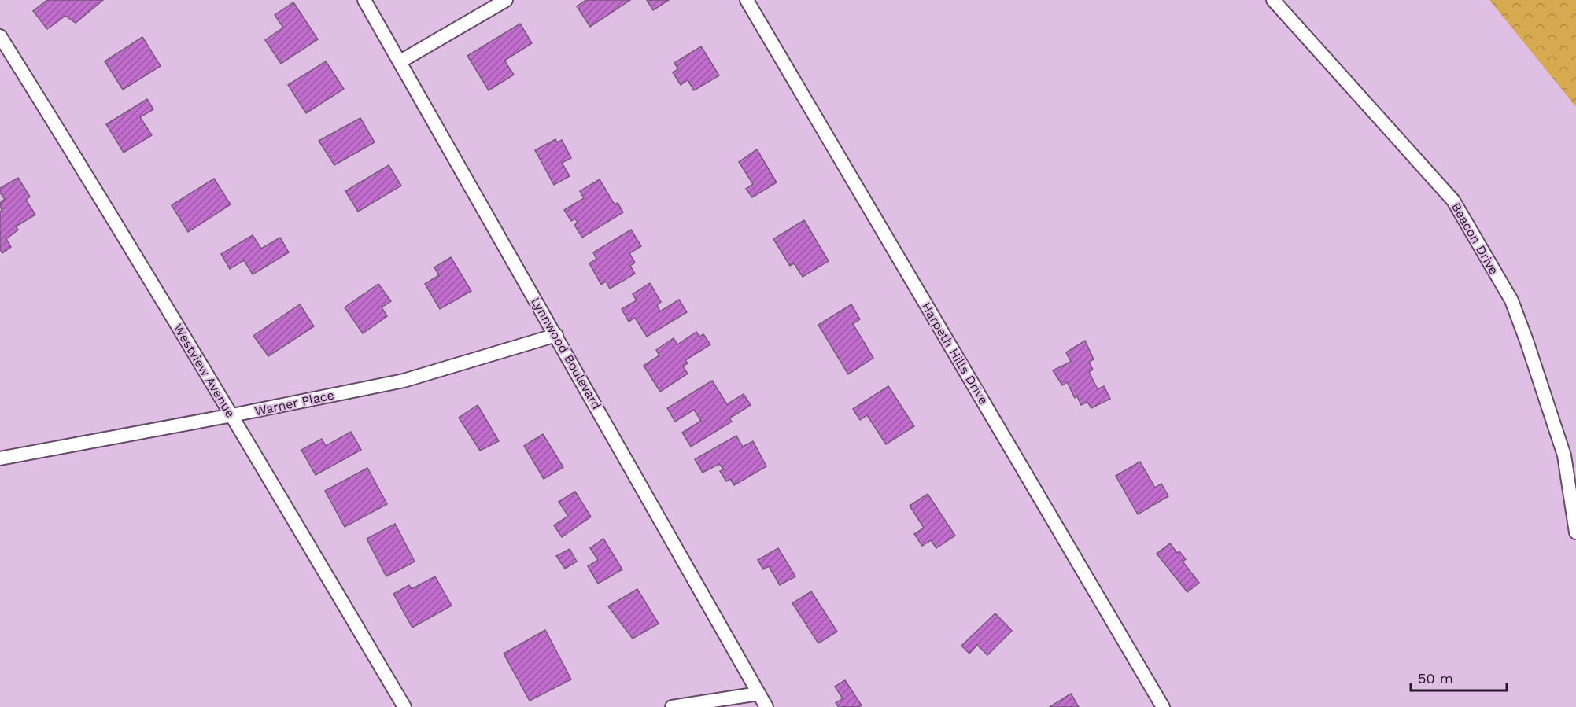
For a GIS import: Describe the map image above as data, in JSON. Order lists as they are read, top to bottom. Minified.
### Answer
{"streets":{"street":["Beacon Drive","Lynnwood Boulevard","Harpeth Hills Drive","Westview Avenue","Warner Place"]},"crossings":[["Lynnwood Boulevard","Warner Place"],["Westview Avenue","Warner Place"]],"scale_bar":"50 m"}
